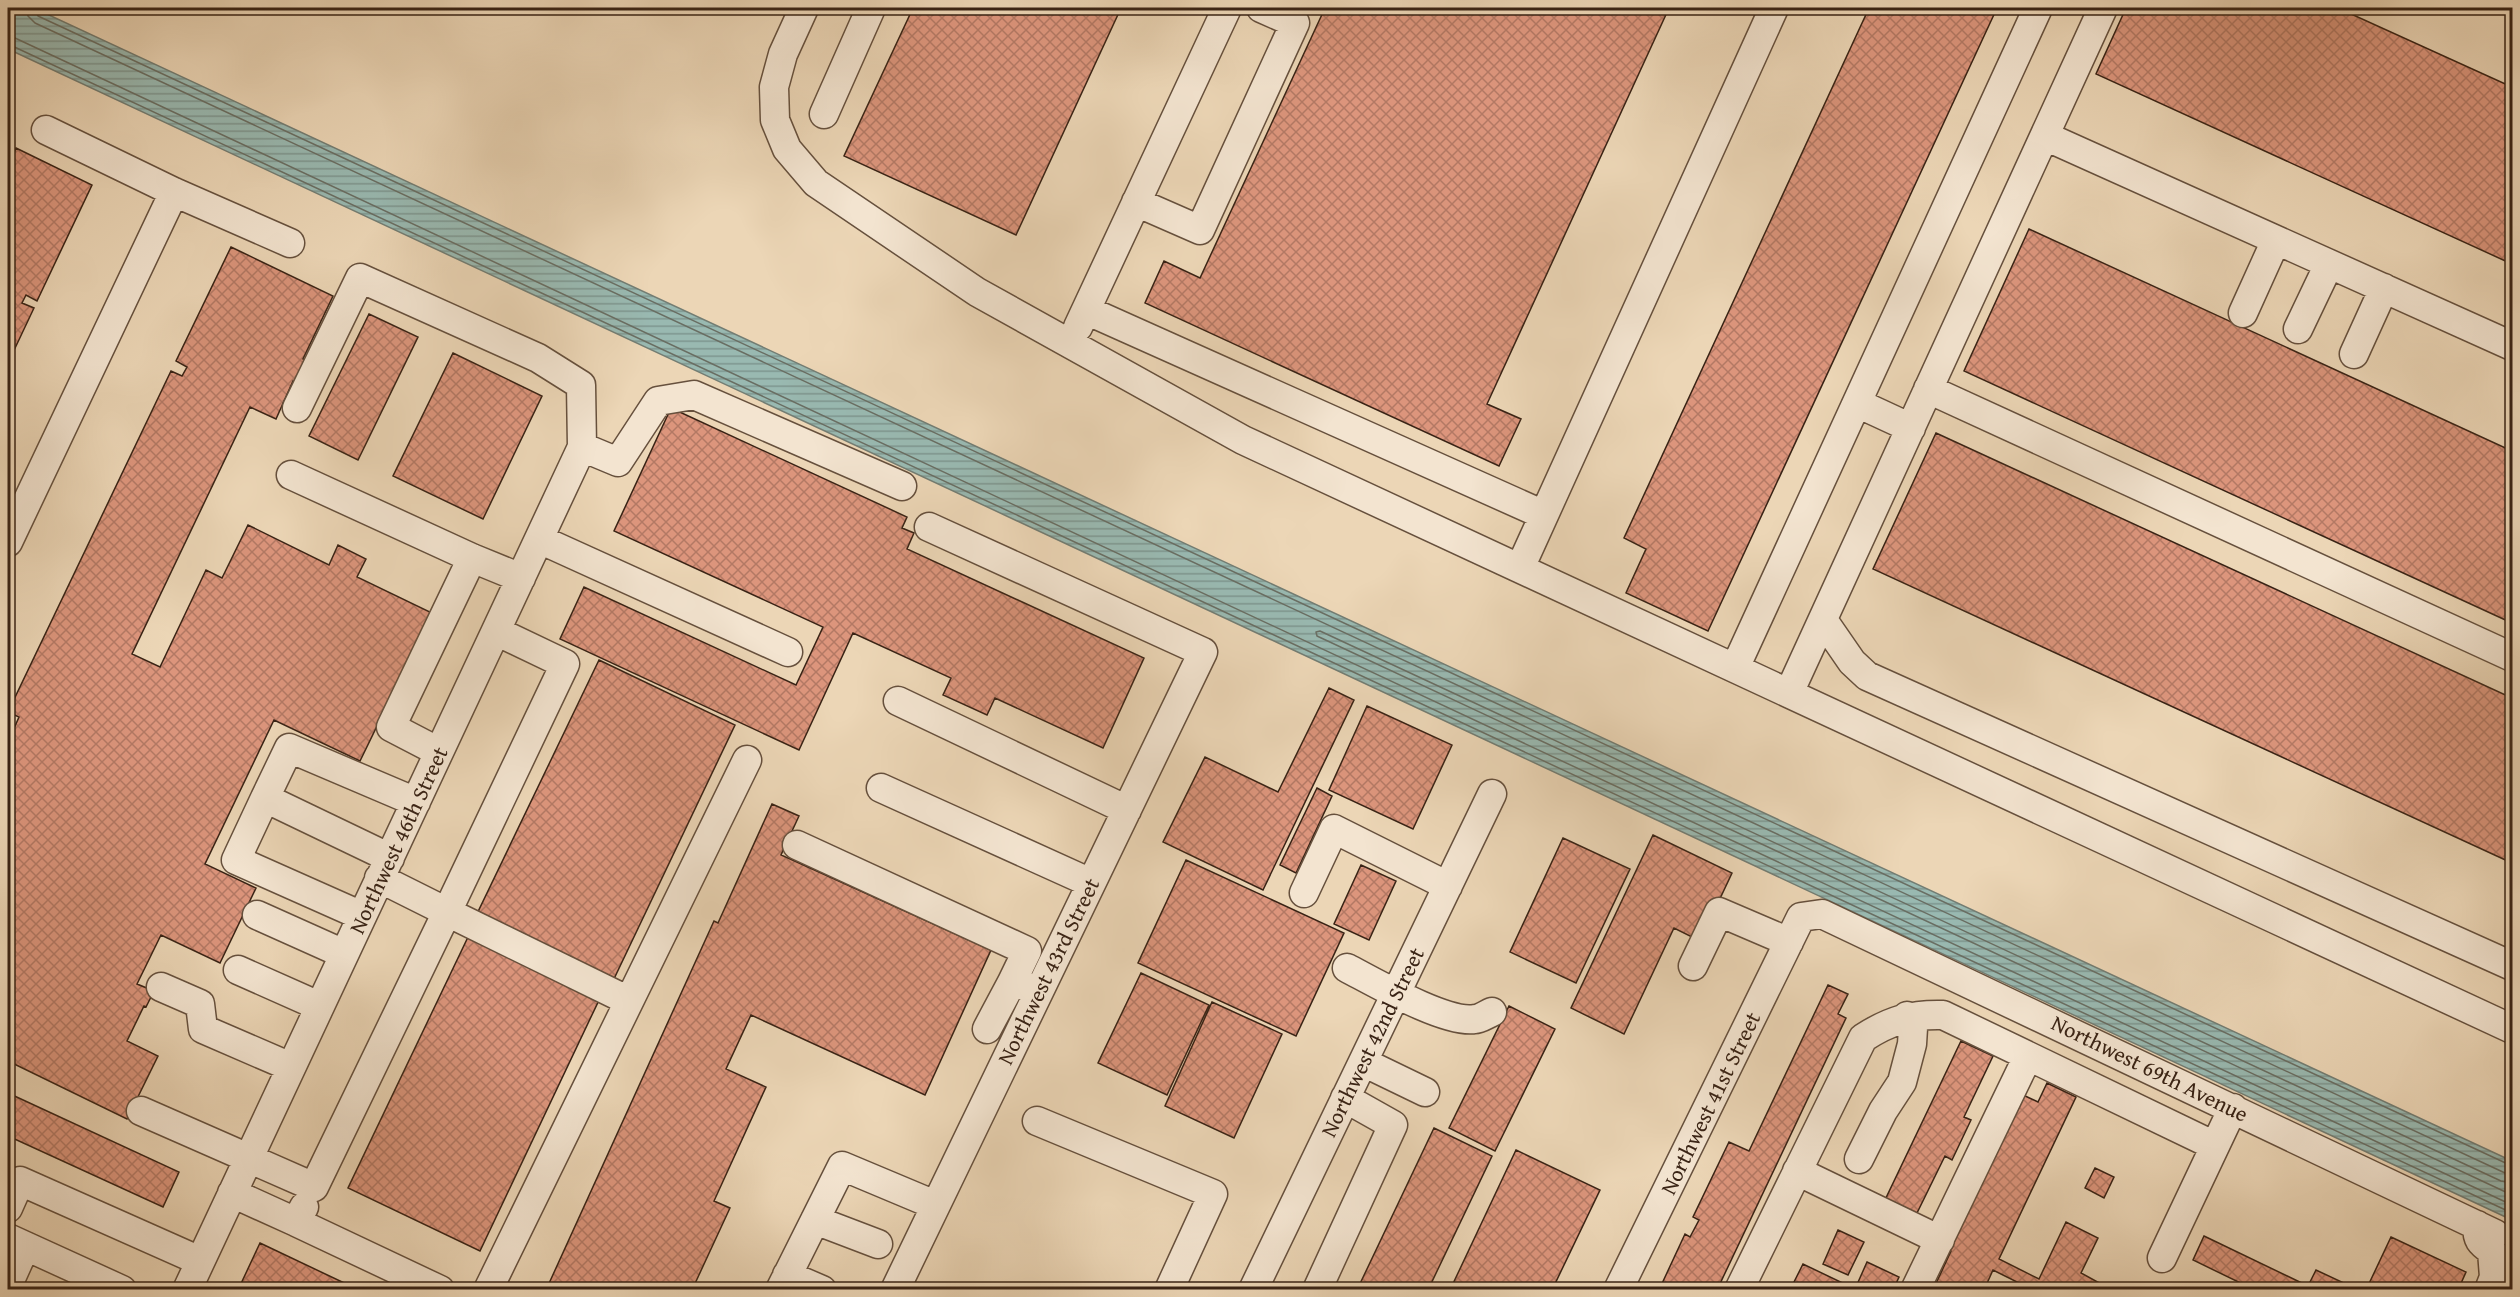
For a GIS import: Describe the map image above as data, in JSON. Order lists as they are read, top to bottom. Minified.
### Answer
{"streets":{"street":["Northwest 46th Street","Northwest 43rd Street","Northwest 42nd Street","Northwest 69th Avenue","Northwest 41st Street"]},"crossings":[["Northwest 69th Avenue","Northwest 41st Street"]]}
